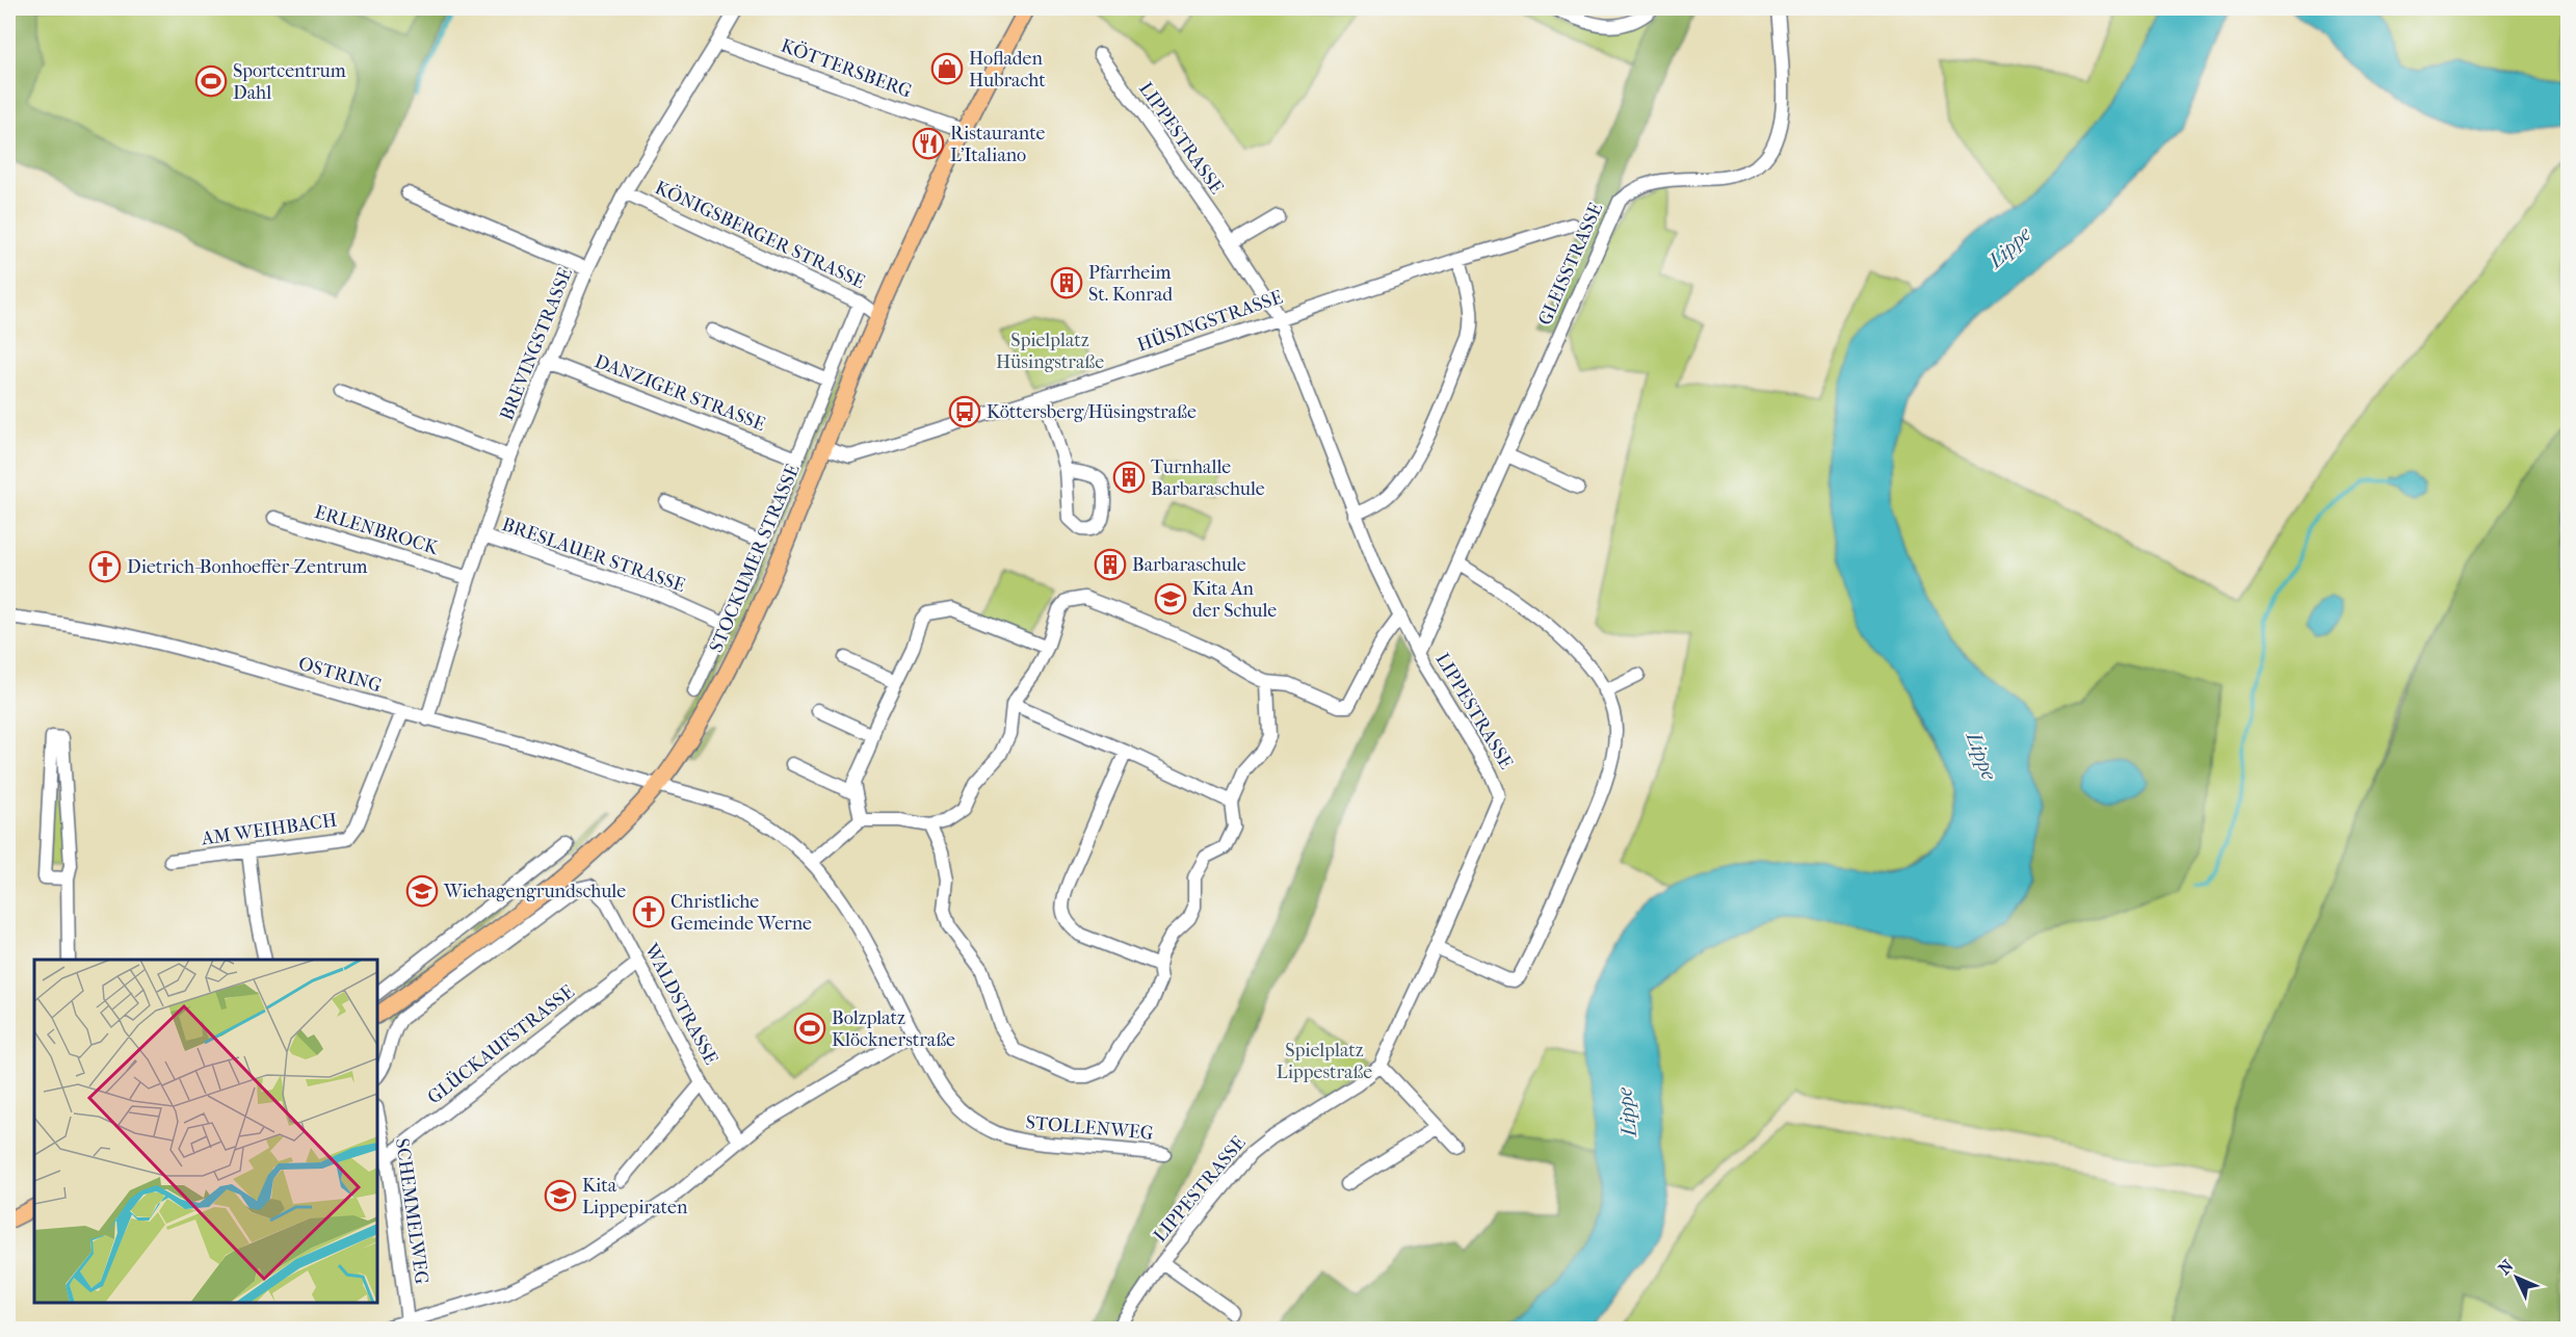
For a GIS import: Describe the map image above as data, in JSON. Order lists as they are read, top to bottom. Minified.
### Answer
{"streets":{"main road":["STOCKUMER STRASSE"],"street":["KÖTTERSBERG","LIPPESTRASSE","KÖNIGSBERGER STRASSE","GLEISSTRASSE","HÜSINGSTRASSE","BREVINGSTRASSE","DANZIGER STRASSE","ERLENBROCK","BRESLAUER STRASSE","OSTRING","AM WEIHBACH","WALDSTRASSE","GLÜCKAUFSTRASSE","STOLLENWEG","SCHEMMELWEG"]},"crossings":[["KÖTTERSBERG","BREVINGSTRASSE"],["KÖTTERSBERG","STOCKUMER STRASSE"],["LIPPESTRASSE","GLEISSTRASSE"],["LIPPESTRASSE","HÜSINGSTRASSE"],["KÖNIGSBERGER STRASSE","BREVINGSTRASSE"],["KÖNIGSBERGER STRASSE","STOCKUMER STRASSE"],["HÜSINGSTRASSE","STOCKUMER STRASSE"],["BREVINGSTRASSE","DANZIGER STRASSE"],["BREVINGSTRASSE","ERLENBROCK"],["BREVINGSTRASSE","BRESLAUER STRASSE"],["BREVINGSTRASSE","OSTRING"],["DANZIGER STRASSE","STOCKUMER STRASSE"],["BRESLAUER STRASSE","STOCKUMER STRASSE"],["STOCKUMER STRASSE","OSTRING"],["STOCKUMER STRASSE","STOLLENWEG"],["OSTRING","AM WEIHBACH"],["OSTRING","STOLLENWEG"],["WALDSTRASSE","GLÜCKAUFSTRASSE"],["GLÜCKAUFSTRASSE","SCHEMMELWEG"]],"water":["Lippe"],"parks":["Spielplatz Hüsingstraße","Spielplatz Lippestraße"],"places":{"shop":["Hofladen Hubracht"],"sports":["Sportcentrum Dahl","Bolzplatz Klöcknerstraße"],"restaurant":["Ristaurante L'Italiano"],"building":["Pfarrheim St. Konrad","Turnhalle Barbaraschule","Barbaraschule"],"bus stop":["Köttersberg/Hüsingstraße"],"church":["Dietrich-Bonhoeffer-Zentrum","Christliche Gemeinde Werne"],"school or university":["Kita An der Schule","Wiehagengrundschule","Kita Lippepiraten"]},"north":"top left"}
